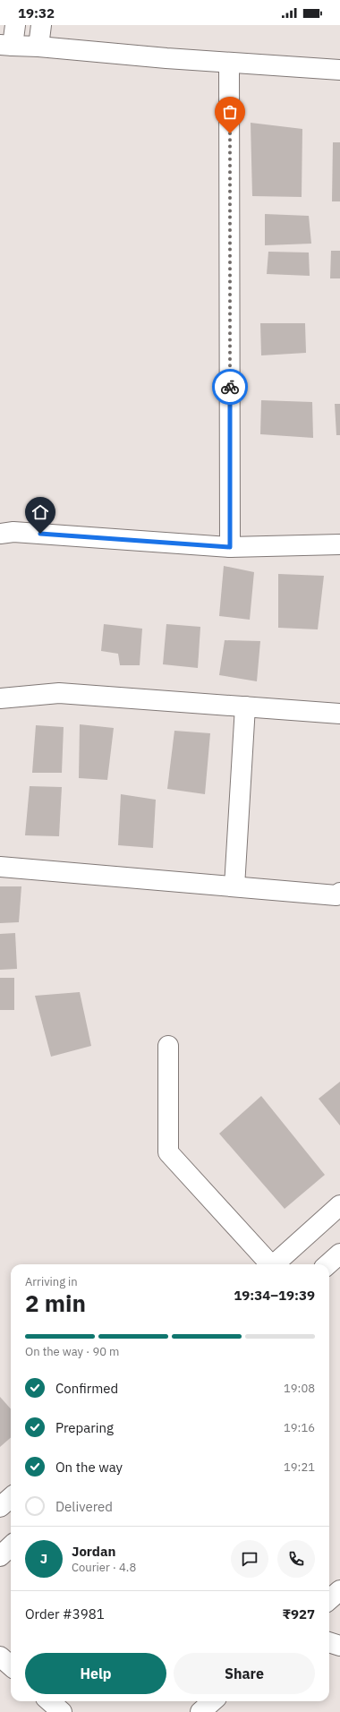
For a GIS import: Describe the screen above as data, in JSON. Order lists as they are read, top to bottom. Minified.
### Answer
{"page":{"status":"19:32","heading":["2 min","Arriving in","19:34–19:39"],"panel":["Jordan","Courier · 4.8","Order #3981","₹927"],"bar":"On the way · 90 m","list":[["Confirmed","19:08"],["Preparing","19:16"],["On the way","19:21"],"Delivered"],"round":"J","buttons":["Help","Share"]}}
